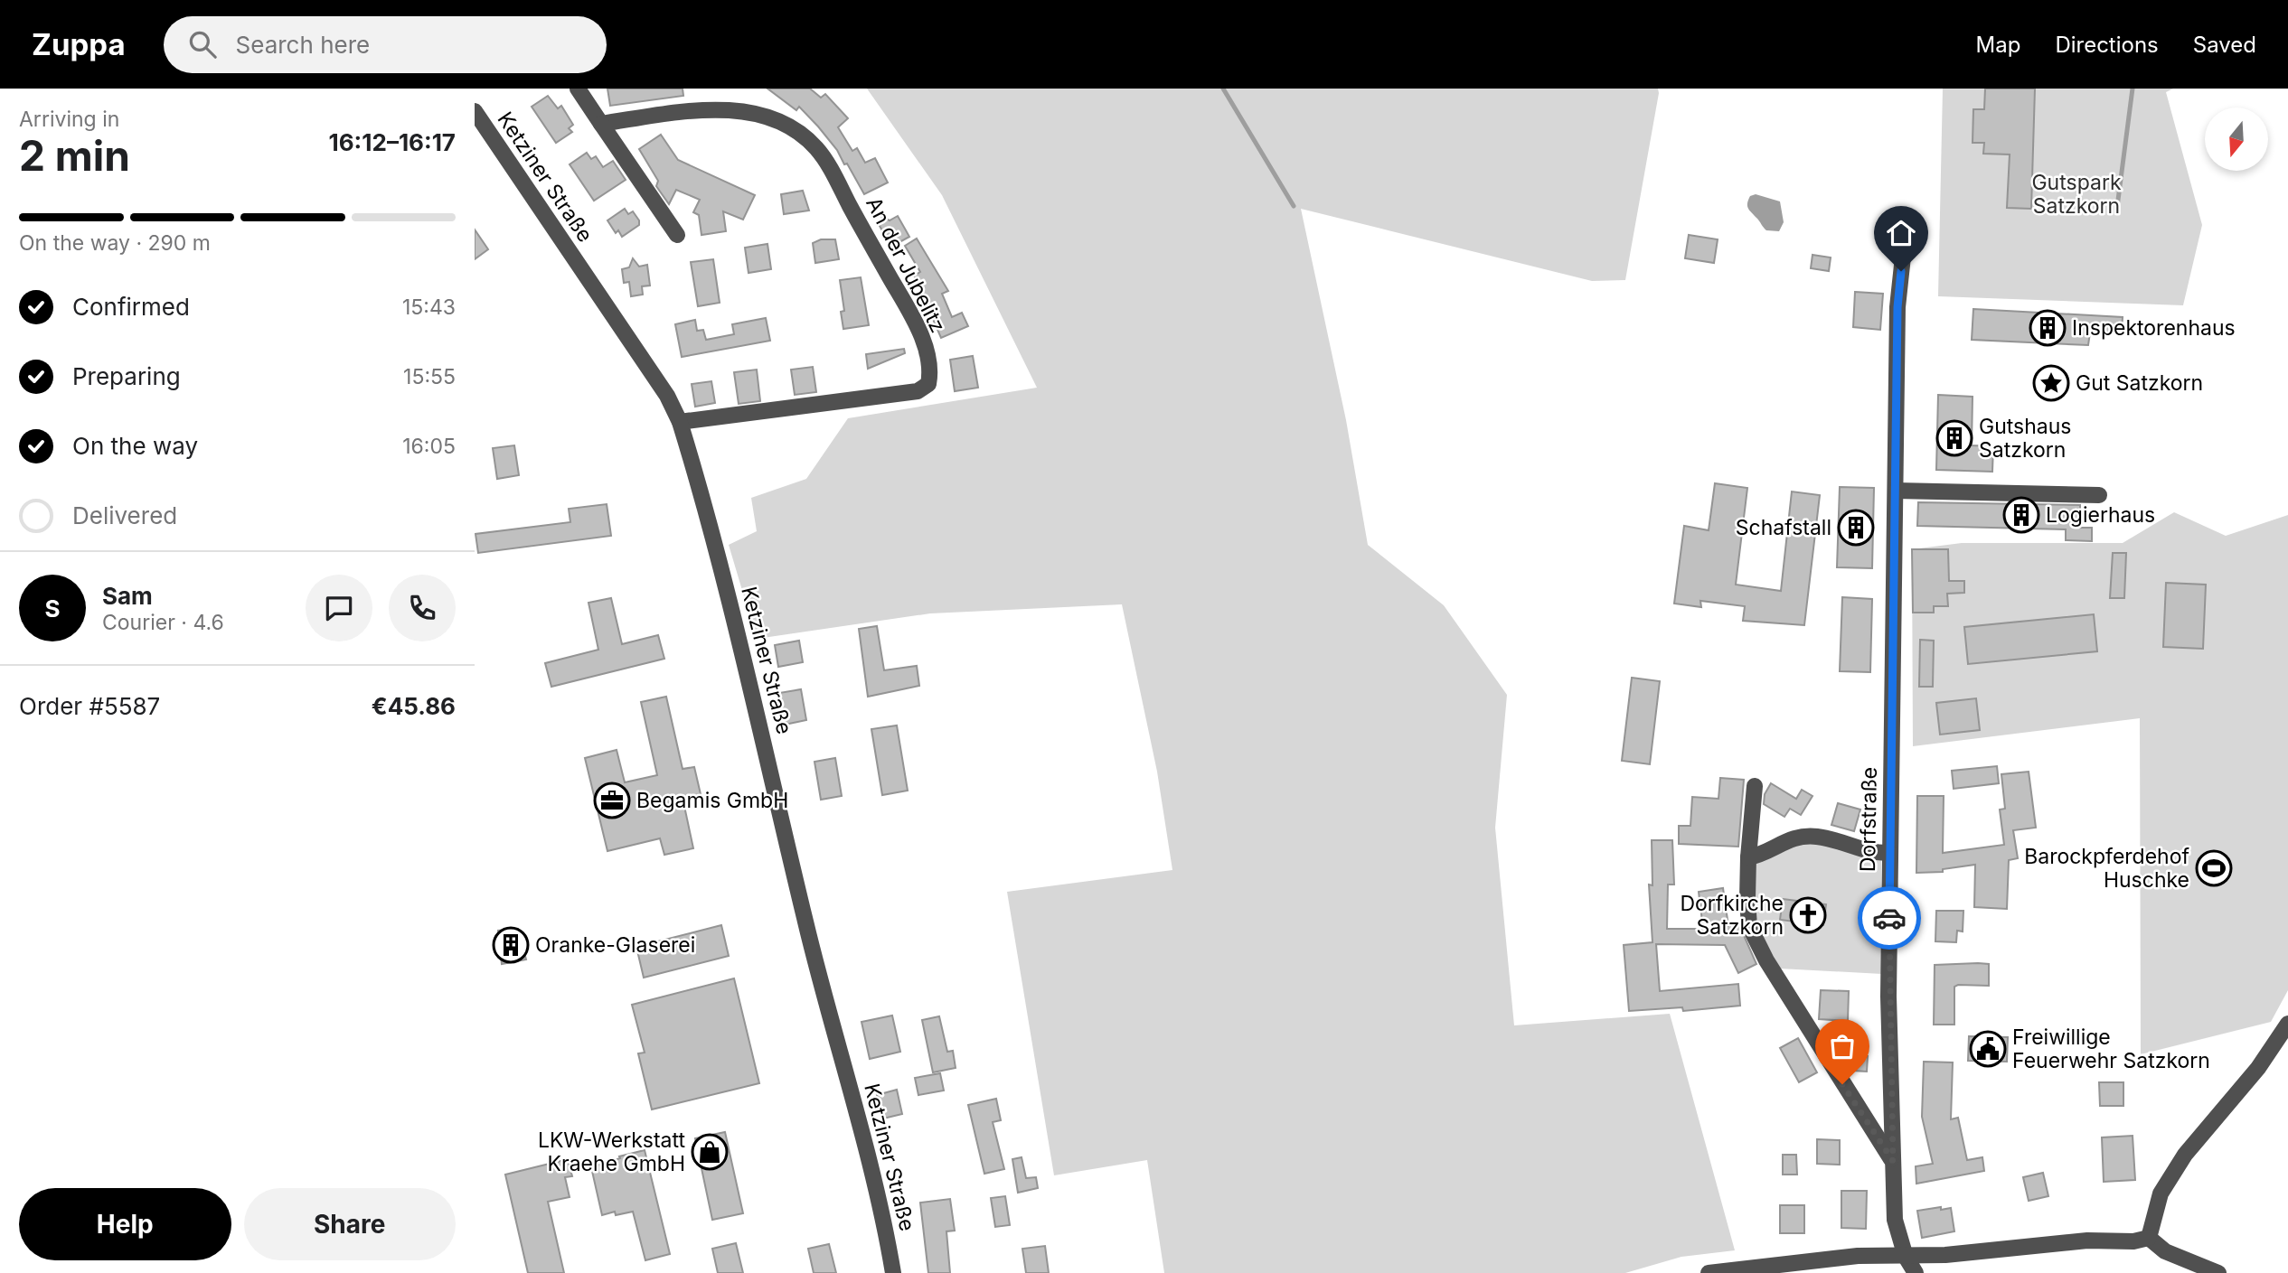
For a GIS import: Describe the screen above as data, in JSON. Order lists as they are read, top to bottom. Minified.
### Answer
{"streets":{"street":["Ketziner Straße","An der Jubelitz","Dorfstraße"]},"crossings":[["Ketziner Straße","An der Jubelitz"]],"parks":["Gutspark Satzkorn"],"places":{"building":["Inspektorenhaus","Gutshaus Satzkorn","Logierhaus","Schafstall","Oranke-Glaserei"],"place":["Gut Satzkorn"],"office":["Begamis GmbH"],"sports":["Barockpferdehof Huschke"],"church":["Dorfkirche Satzkorn"],"public building":["Freiwillige Feuerwehr Satzkorn"],"shop":["LKW-Werkstatt Kraehe GmbH"]},"north":"bottom","page":{"header":"Zuppa","search":"Search here","nav":["Map","Directions","Saved"],"heading":["2 min","Arriving in","16:12–16:17"],"panel":["Sam","Courier · 4.6","Order #5587","€45.86"],"bar":"On the way · 290 m","list":[["Confirmed","15:43"],["Preparing","15:55"],["On the way","16:05"],"Delivered"],"round":"S","buttons":["Help","Share"]}}
